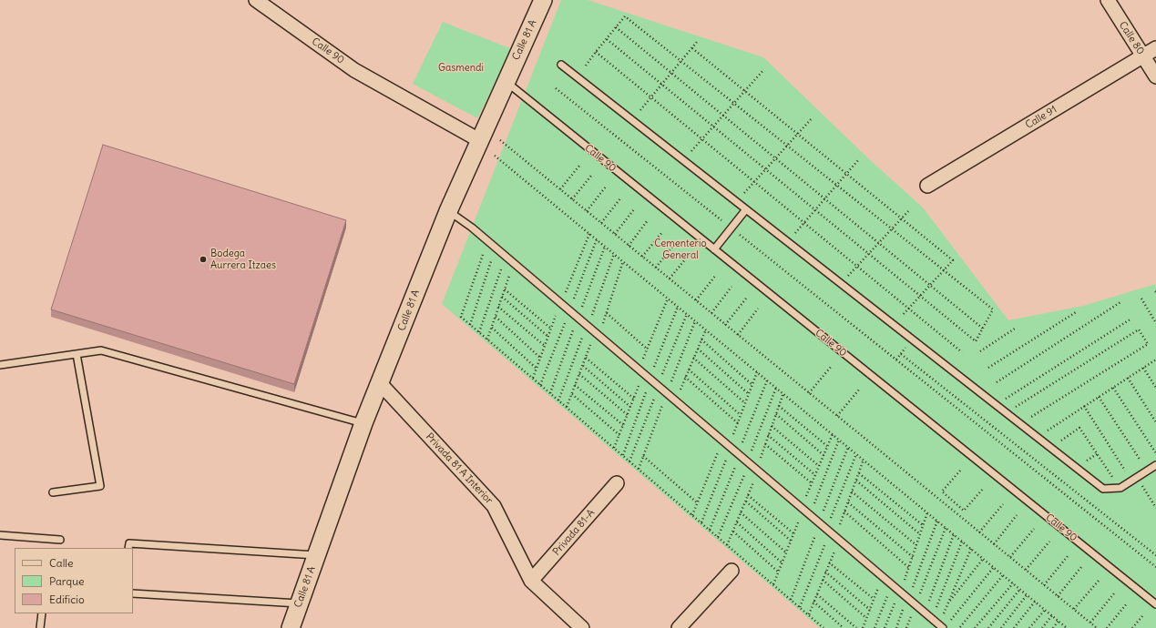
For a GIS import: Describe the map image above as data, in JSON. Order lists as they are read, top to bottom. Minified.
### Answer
{"streets":{"street":["Calle 80","Calle 81 A","Calle 90","Calle 91","Privada 81 A Interior","Privada 81-A"]},"crossings":[["Calle 80","Calle 91"],["Calle 81 A","Calle 90"],["Calle 81 A","Privada 81 A Interior"],["Privada 81 A Interior","Privada 81-A"]],"parks":["Gasmendi","Cementerio General"],"places":["Bodega Aurrera Itzaes"],"legend":["Calle","Parque","Edificio"]}
